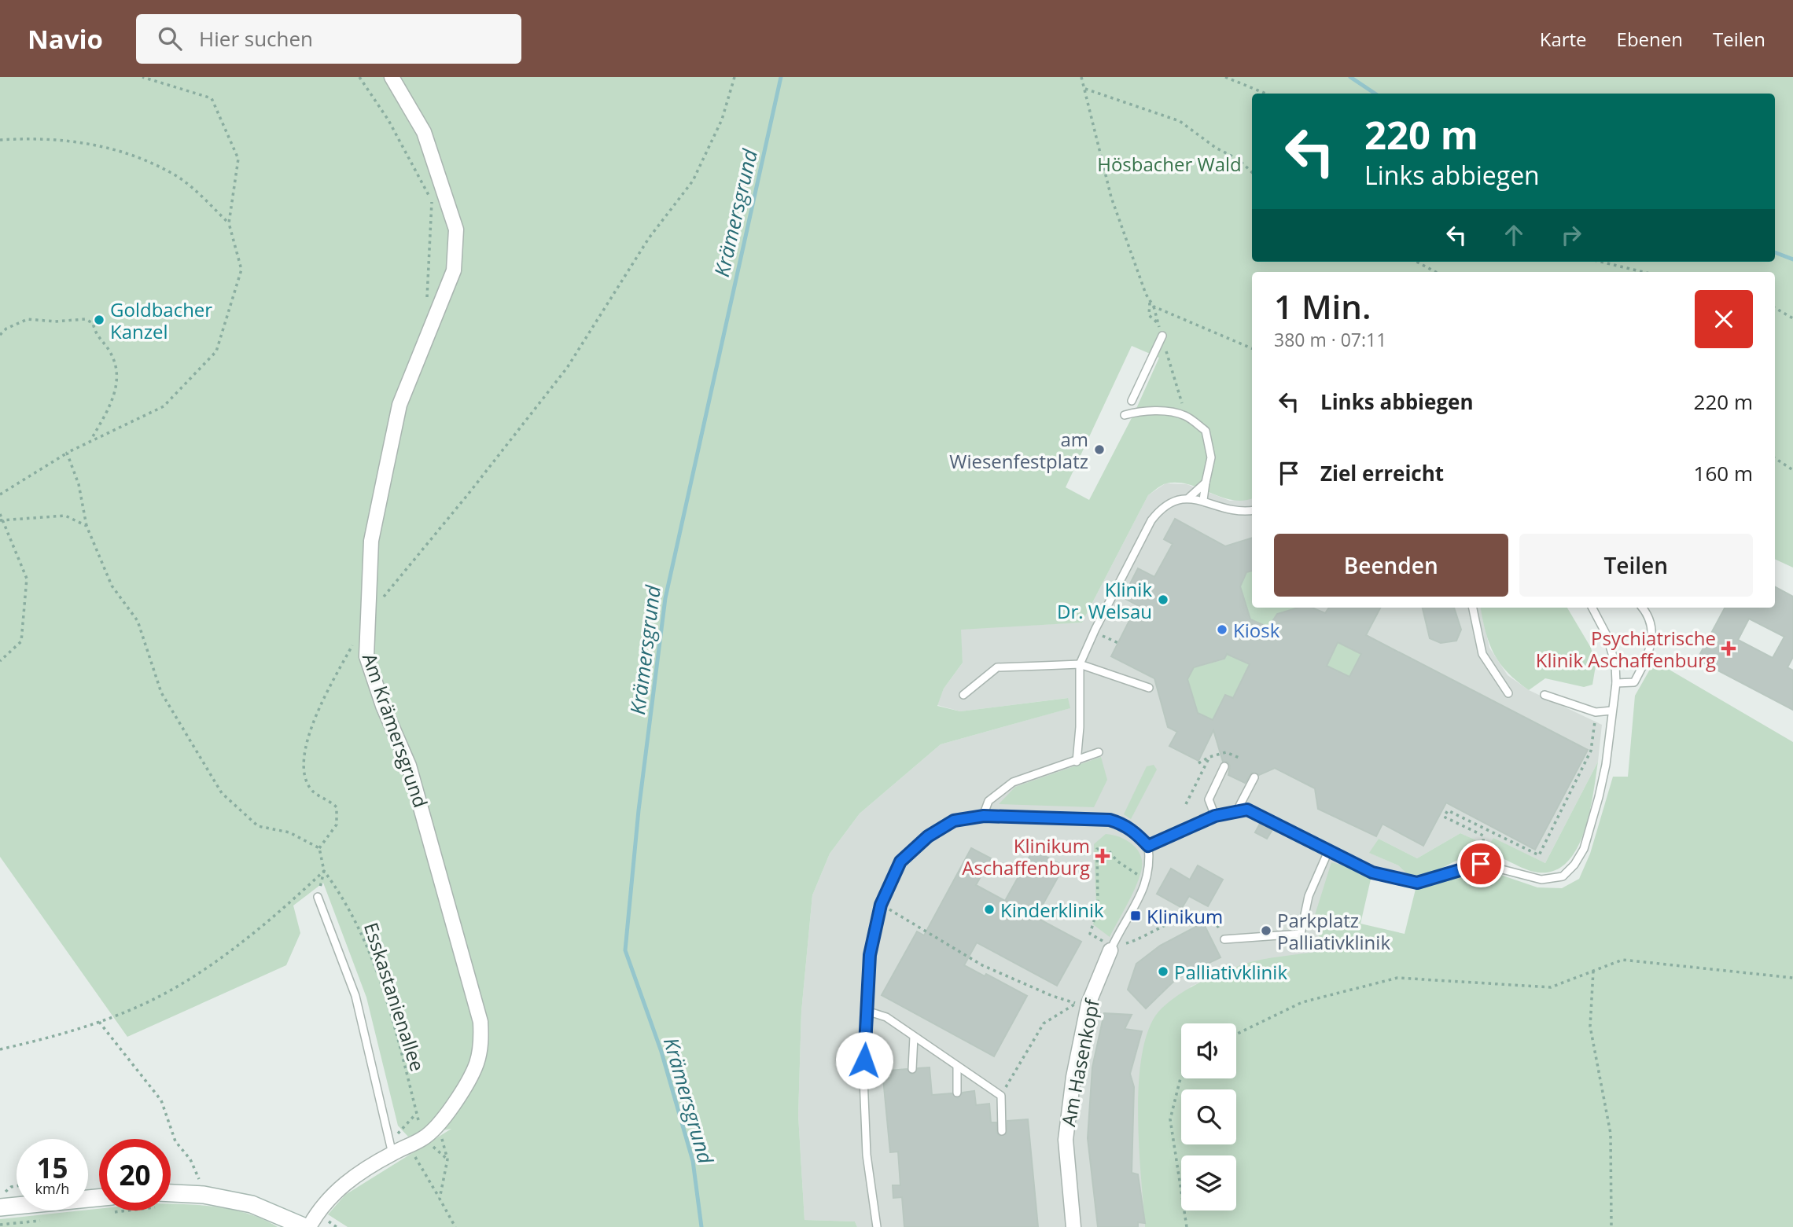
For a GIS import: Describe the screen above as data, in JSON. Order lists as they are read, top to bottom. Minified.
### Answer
{"streets":{"street":["Am Krämersgrund","Am Hasenkopf"],"path":["Esskastanienallee"]},"crossings":[["Am Krämersgrund","Esskastanienallee"]],"water":["Krämersgrund"],"parks":["Hösbacher Wald"],"places":{"other":["Goldbacher Kanzel","am Wiesenfestplatz","Klinik Dr. Welsau","Kiosk","Kinderklinik","Parkplatz Palliativklinik","Palliativklinik"],"health":["Psychiatrische Klinik Aschaffenburg","Klinikum Aschaffenburg"],"transit":["Klinikum"]},"page":{"header":"Navio","search":"Hier suchen","nav":["Karte","Ebenen","Teilen"],"turn":["220 m","Links abbiegen"],"heading":["1 Min.","380 m · 07:11"],"list":[{"name":"Links abbiegen","value":"220 m"},{"name":"Ziel erreicht","value":"160 m"}],"buttons":["Beenden","Teilen"],"speed":"15 km/h","limit":"20"}}
